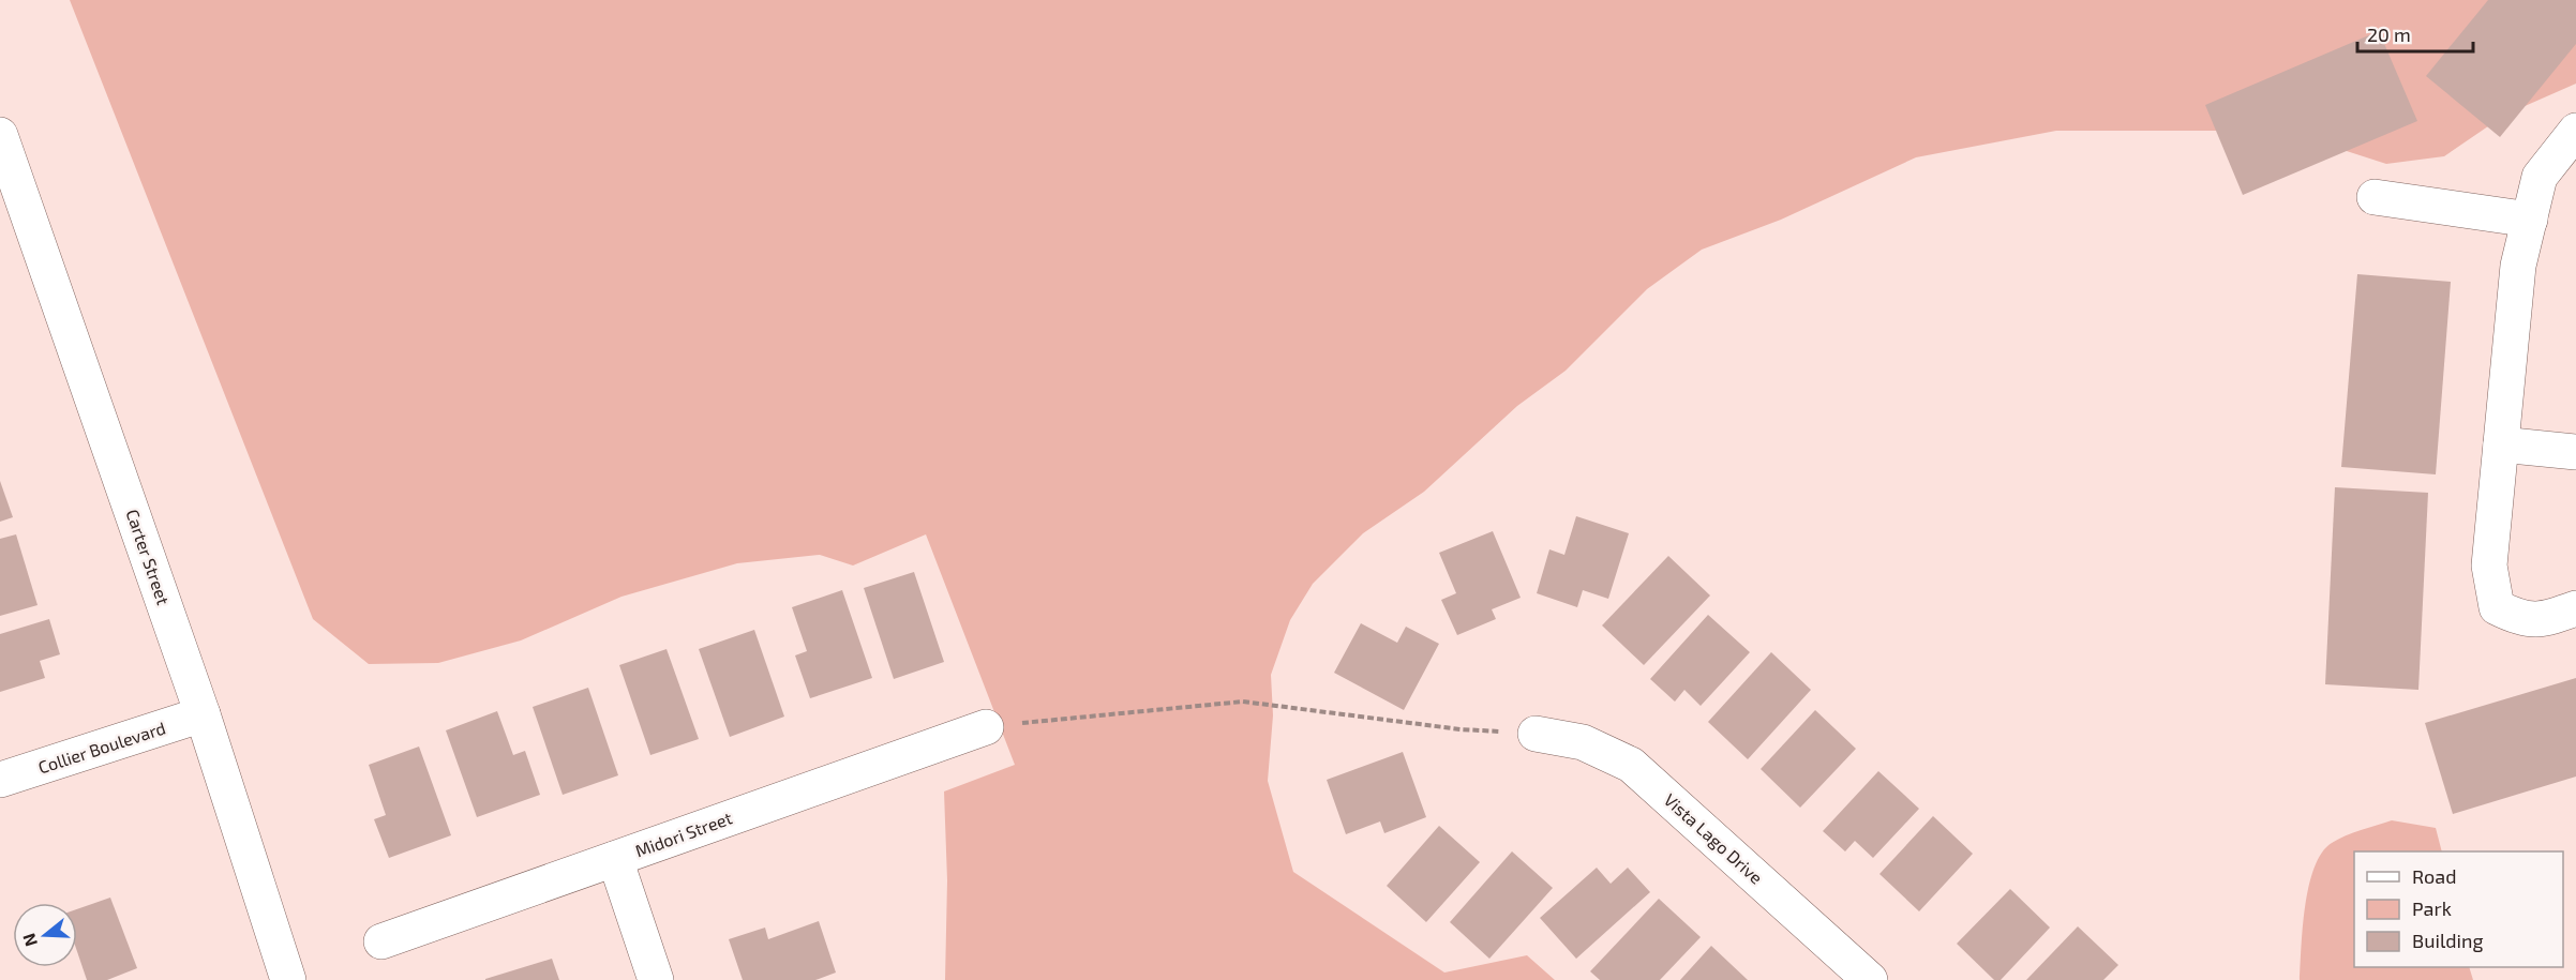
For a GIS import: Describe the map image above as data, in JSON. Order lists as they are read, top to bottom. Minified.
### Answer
{"streets":{"street":["Carter Street","Collier Boulevard","Midori Street","Vista Lago Drive"]},"crossings":[["Carter Street","Collier Boulevard"]],"legend":["Road","Park","Building"],"scale_bar":"20 m","north":"left"}
